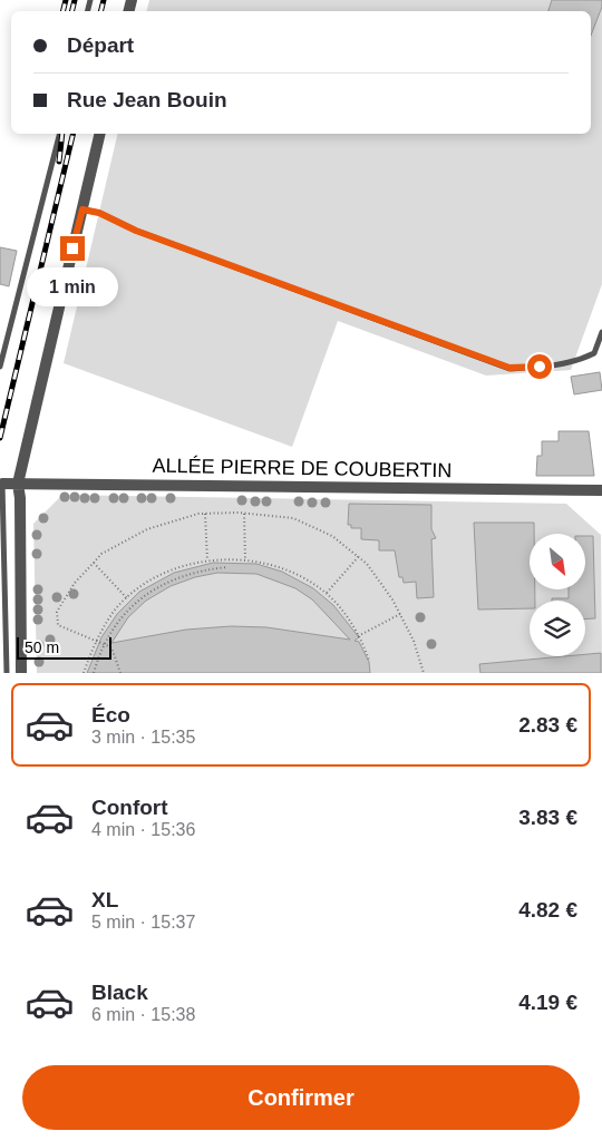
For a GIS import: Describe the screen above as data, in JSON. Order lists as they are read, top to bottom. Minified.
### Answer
{"streets":{"street":["ALLÉE PIERRE DE COUBERTIN"]},"scale_bar":"50 m","north":"bottom right","page":{"banner":["Départ","Rue Jean Bouin"],"bubble":"1 min","scale":"50 m","list":[{"name":"Éco","note":"3 min · 15:35","value":"2.83 €"},{"name":"Confort","note":"4 min · 15:36","value":"3.83 €"},{"name":"XL","note":"5 min · 15:37","value":"4.82 €"},{"name":"Black","note":"6 min · 15:38","value":"4.19 €"}],"buttons":"Confirmer"}}
